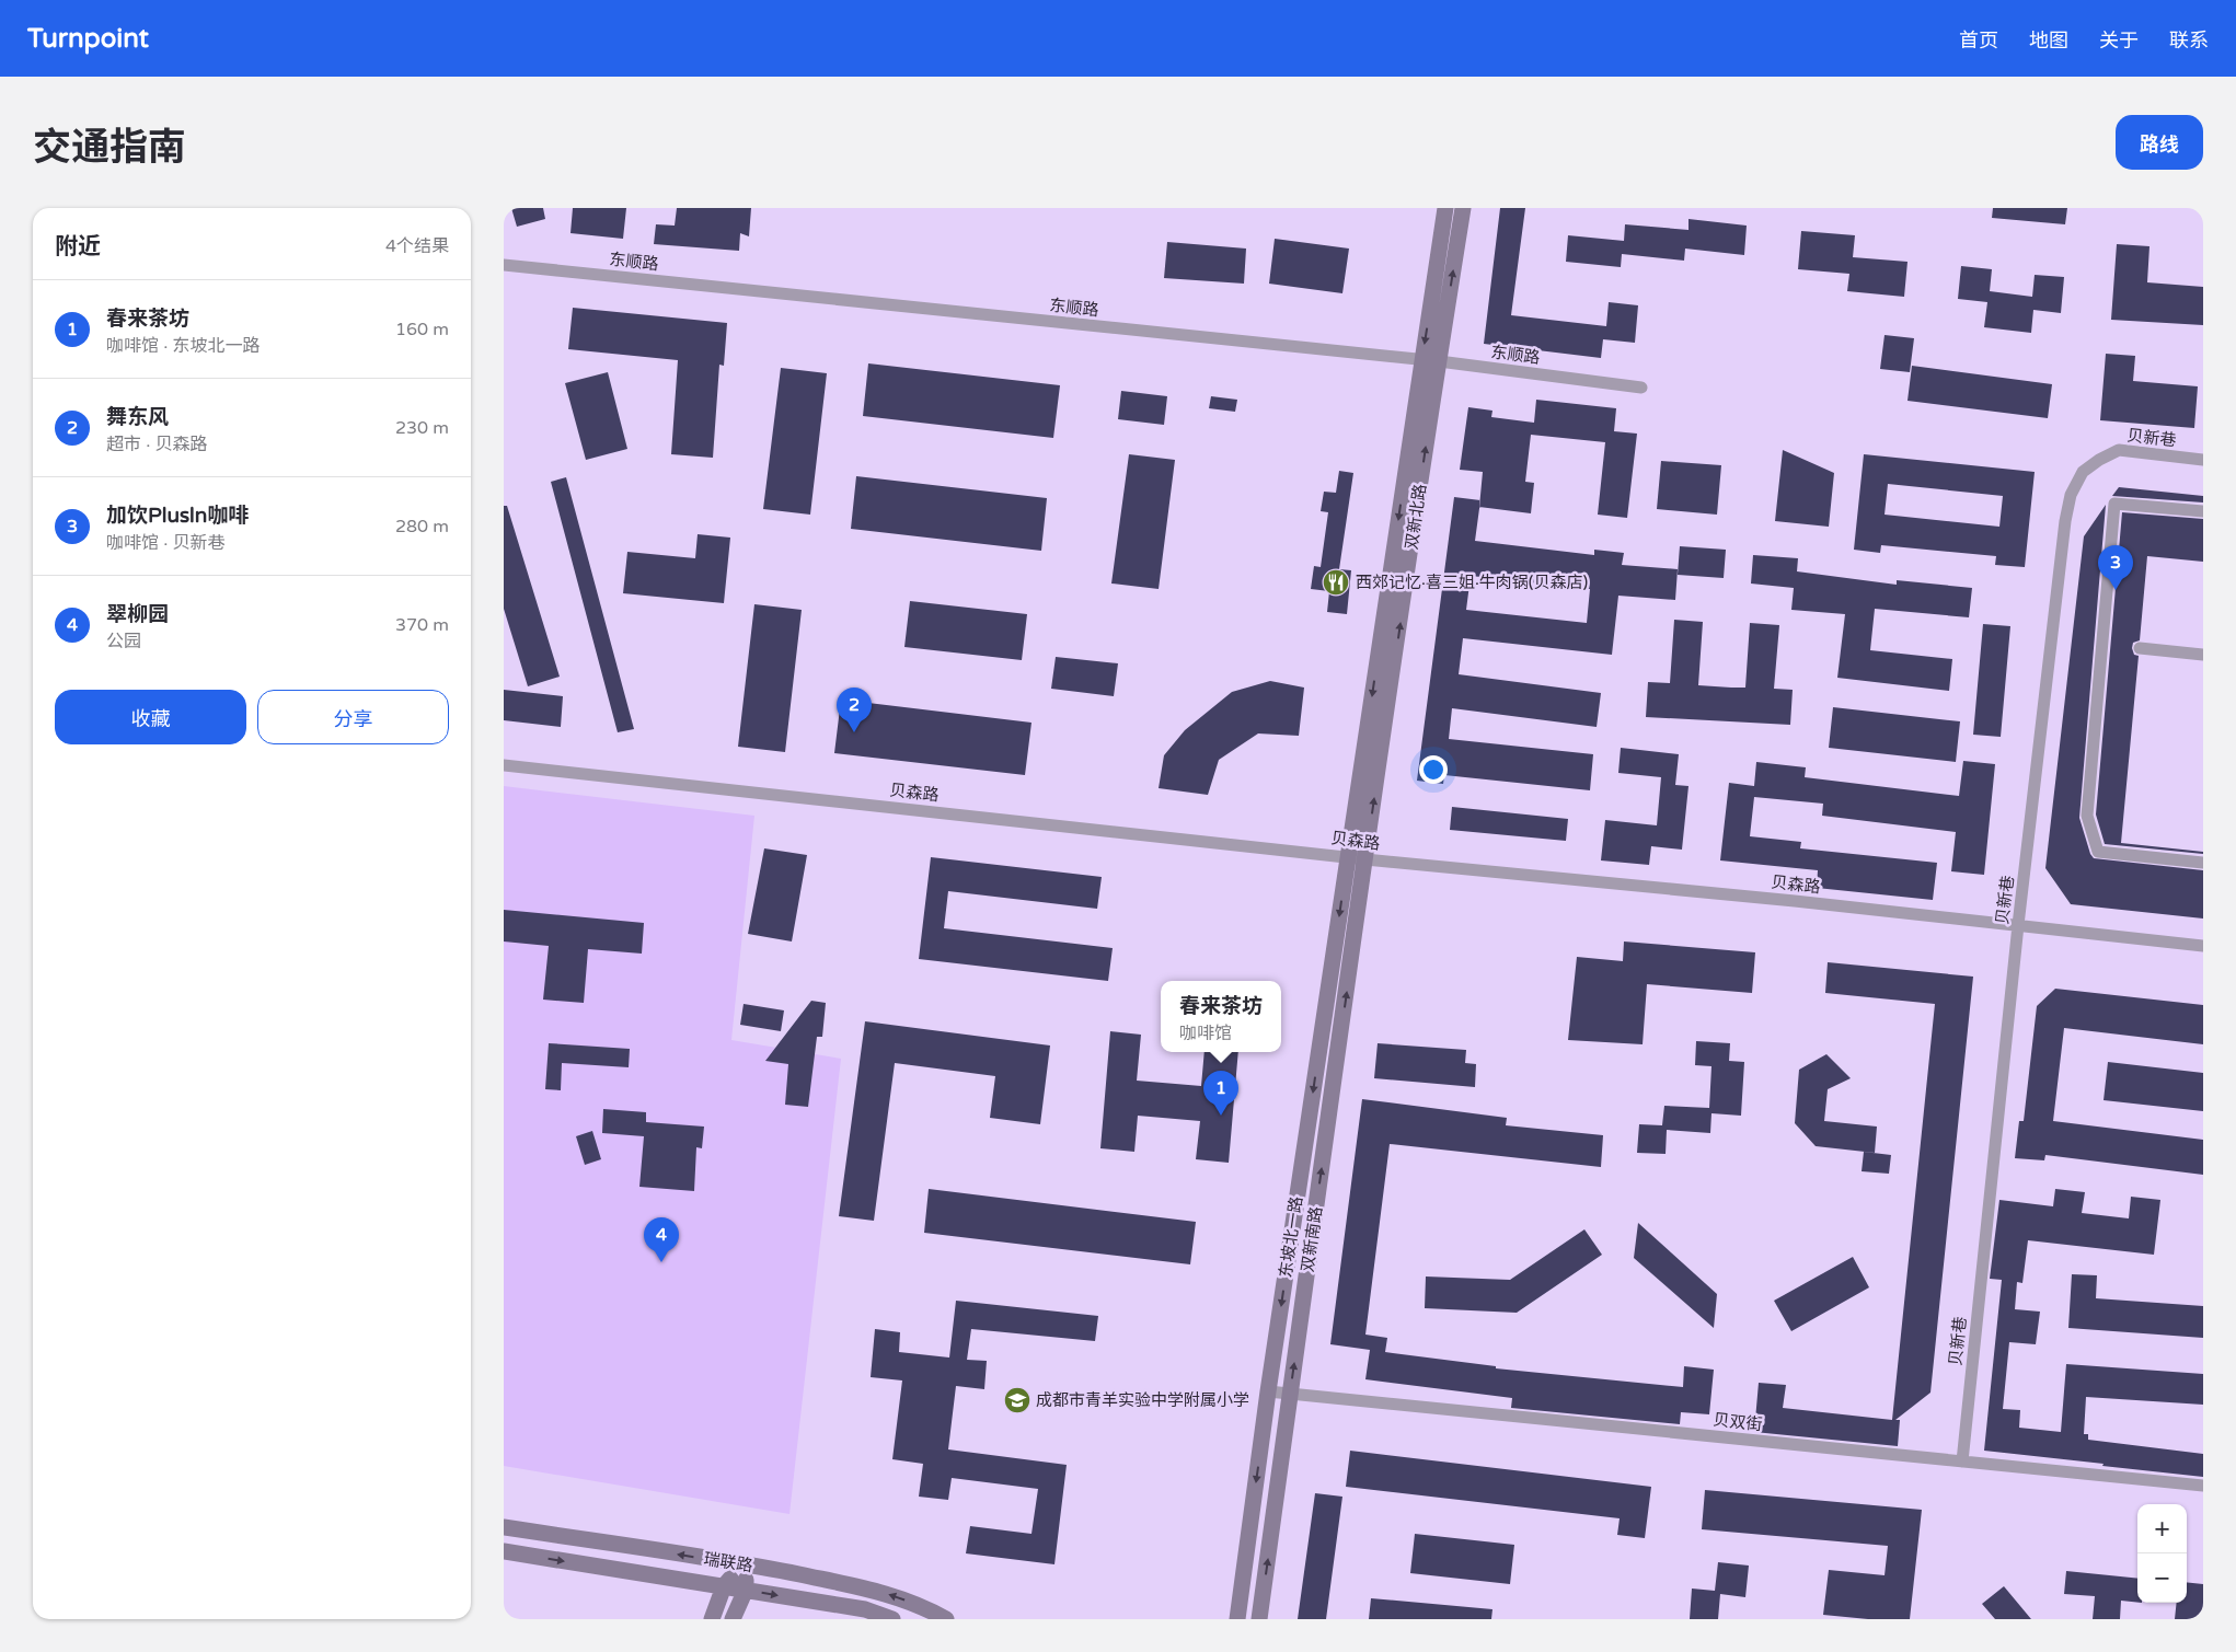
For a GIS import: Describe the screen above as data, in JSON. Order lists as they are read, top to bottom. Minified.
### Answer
{"streets":{"street":["东顺路","贝新巷","双新北路","贝森路","东坡北一路","双新南路","贝双街","瑞联路"]},"crossings":[["东顺路","双新北路"],["贝新巷","贝森路"],["贝新巷","贝双街"],["双新北路","贝森路"],["双新北路","东坡北一路"],["双新北路","双新南路"],["贝森路","东坡北一路"],["贝森路","双新南路"],["东坡北一路","贝双街"],["双新南路","贝双街"]],"one_way":["东坡北一路","双新南路"],"places":{"restaurant":["西郊记忆·喜三姐·牛肉锅(贝森店)"],"school or university":["成都市青羊实验中学附属小学"]},"page":{"header":"Turnpoint","nav":["首页","地图","关于","联系"],"title":"交通指南","buttons":["路线",["收藏","分享"]],"heading":["附近","4个结果"],"list":[{"mark":"1","name":"春来茶坊","note":"咖啡馆 · 东坡北一路","value":"160 m"},{"mark":"2","name":"舞东风","note":"超市 · 贝森路","value":"230 m"},{"mark":"3","name":"加饮Plusln咖啡","note":"咖啡馆 · 贝新巷","value":"280 m"},{"mark":"4","name":"翠柳园","note":"公园","value":"370 m"}],"pins":["3","2","1","4"],"popup":["春来茶坊","咖啡馆"],"map_buttons":["+","−"]}}
